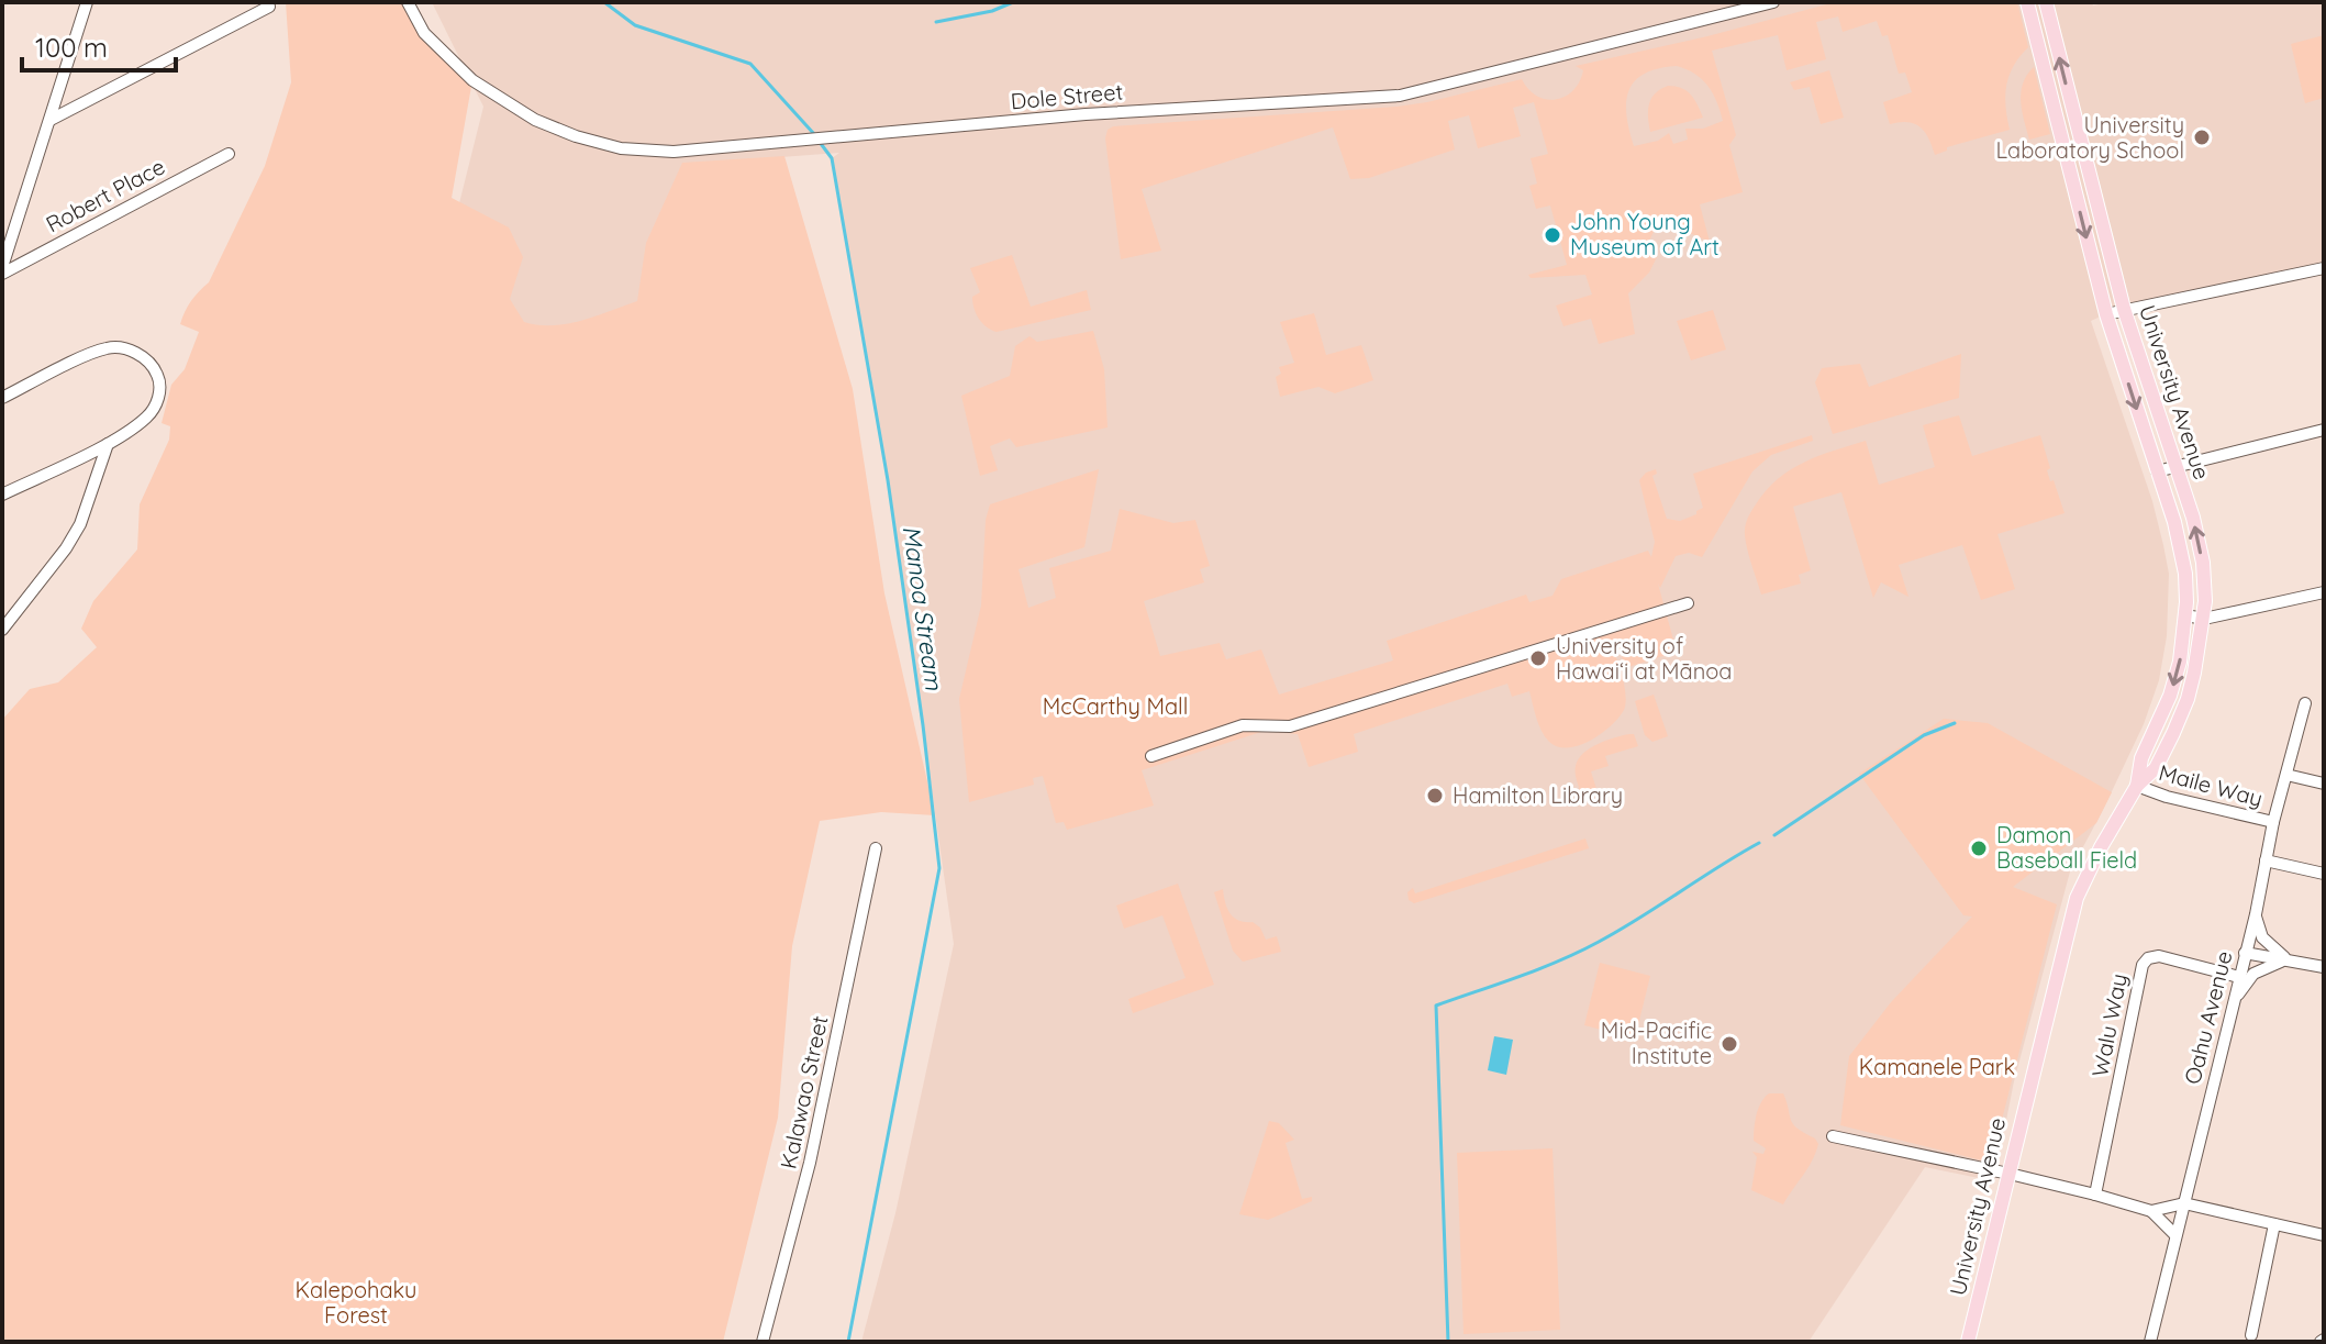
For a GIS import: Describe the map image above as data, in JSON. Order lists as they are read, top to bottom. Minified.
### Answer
{"streets":{"main road":["University Avenue"],"street":["Dole Street","Robert Place","Maile Way","Oahu Avenue","Walu Way","Kalawao Street"]},"crossings":[["University Avenue","Maile Way"],["Maile Way","Oahu Avenue"],["Oahu Avenue","Walu Way"]],"water":["Manoa Stream"],"parks":["McCarthy Mall","Kamanele Park","Kalepohaku Forest"],"places":["University Laboratory School","John Young Museum of Art","University of Hawaiʻi at Mānoa","Hamilton Library","Damon Baseball Field","Mid-Pacific Institute"],"scale_bar":"100 m"}
